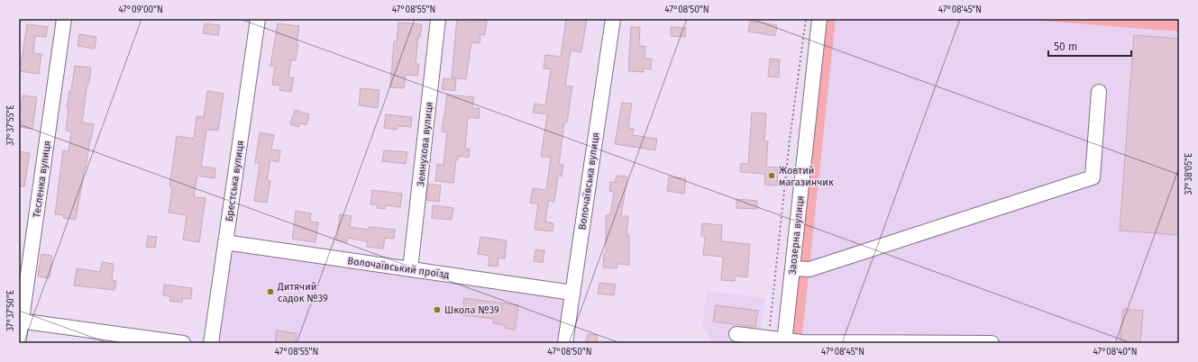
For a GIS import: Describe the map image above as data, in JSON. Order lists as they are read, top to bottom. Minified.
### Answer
{"streets":{"street":["Земнухова вулиця","Тесленка вулиця","Брестська вулиця","Волочаївська вулиця","Заозерна вулиця","Волочаївський проїзд"]},"crossings":[["Земнухова вулиця","Волочаївський проїзд"],["Брестська вулиця","Волочаївський проїзд"],["Волочаївська вулиця","Волочаївський проїзд"]],"places":["Жовтий магазинчик","Дитячий садок №39","Школа №39"],"scale_bar":"50 m","coordinates":["47°09'00\"N","47°08'55\"N","47°08'50\"N","47°08'45\"N","37°37'55\"E","37°38'05\"E","37°37'50\"E","47°08'40\"N"]}
